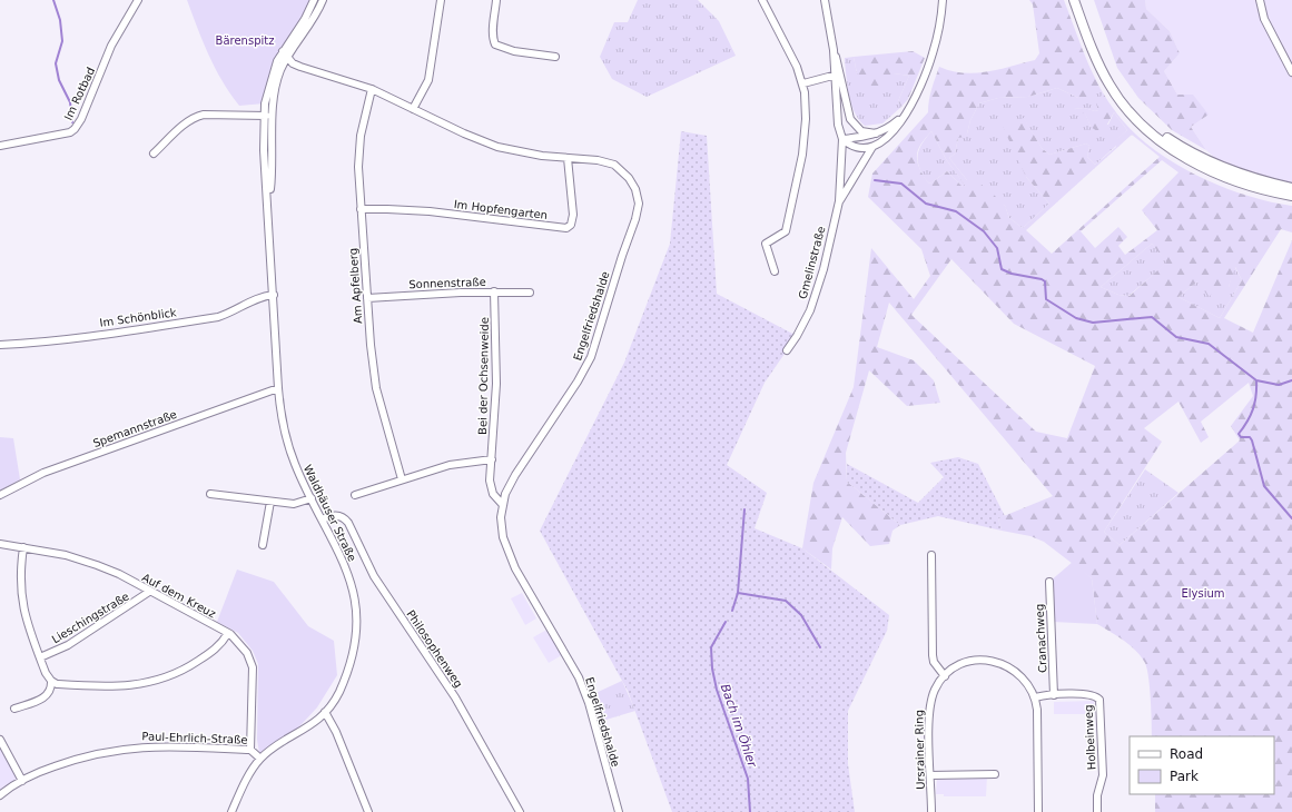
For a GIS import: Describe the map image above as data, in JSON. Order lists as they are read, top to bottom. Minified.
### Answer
{"streets":{"street":["Im Rotbad","Im Hopfengarten","Gmelinstraße","Sonnenstraße","Am Apfelberg","Engelfriedshalde","Im Schönblick","Bei der Ochsenweide","Spemannstraße","Waldhäuser Straße","Auf dem Kreuz","Lieschingstraße","Cranachweg","Philosophenweg","Paul-Ehrlich-Straße","Holbeinweg","Ursrainer Ring"]},"crossings":[["Im Hopfengarten","Am Apfelberg"],["Im Hopfengarten","Engelfriedshalde"],["Sonnenstraße","Am Apfelberg"],["Sonnenstraße","Bei der Ochsenweide"],["Am Apfelberg","Engelfriedshalde"],["Engelfriedshalde","Bei der Ochsenweide"],["Engelfriedshalde","Waldhäuser Straße"],["Im Schönblick","Waldhäuser Straße"],["Spemannstraße","Waldhäuser Straße"],["Waldhäuser Straße","Philosophenweg"],["Waldhäuser Straße","Paul-Ehrlich-Straße"],["Auf dem Kreuz","Lieschingstraße"],["Auf dem Kreuz","Paul-Ehrlich-Straße"],["Cranachweg","Holbeinweg"],["Holbeinweg","Ursrainer Ring"]],"water":["Bach im Öhler"],"parks":["Bärenspitz","Elysium"],"legend":["Road","Park"]}
